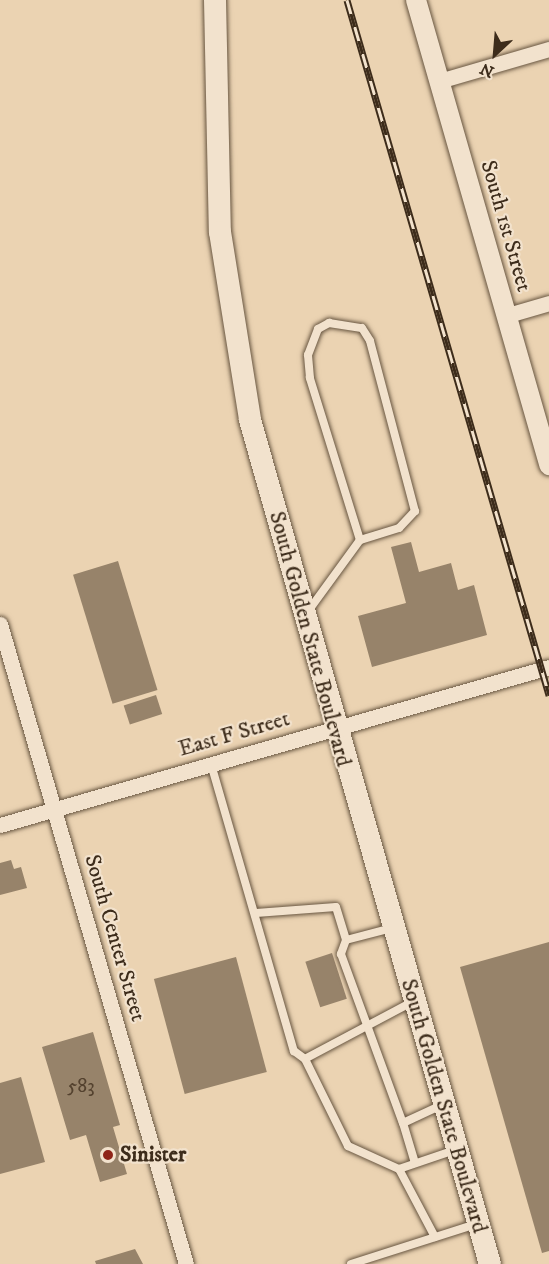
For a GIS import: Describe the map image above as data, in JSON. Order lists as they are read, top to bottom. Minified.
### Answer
{"streets":{"main road":["South Golden State Boulevard"],"street":["South 1st Street","East F Street","South Center Street"]},"crossings":[["South Golden State Boulevard","East F Street"],["East F Street","South Center Street"]],"places":["Sinister"],"house_numbers":["583"],"north":"bottom left"}
